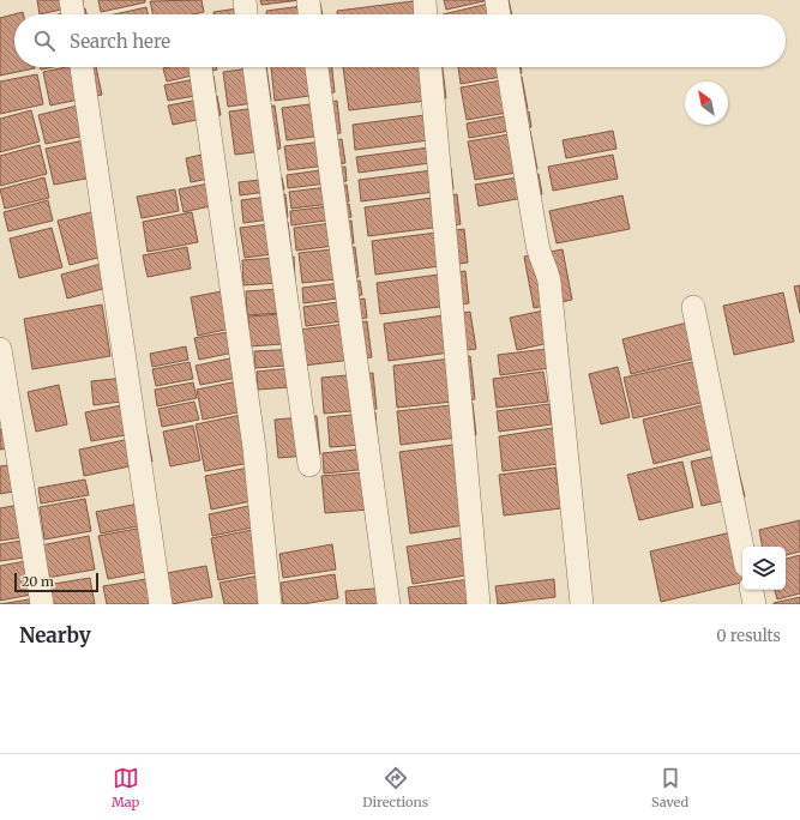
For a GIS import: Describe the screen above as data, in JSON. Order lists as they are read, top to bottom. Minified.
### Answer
{"scale_bar":"20 m","north":"top left","page":{"search":"Search here","scale":"20 m","heading":["Nearby","0 results"],"nav":["Map","Directions","Saved"]}}
